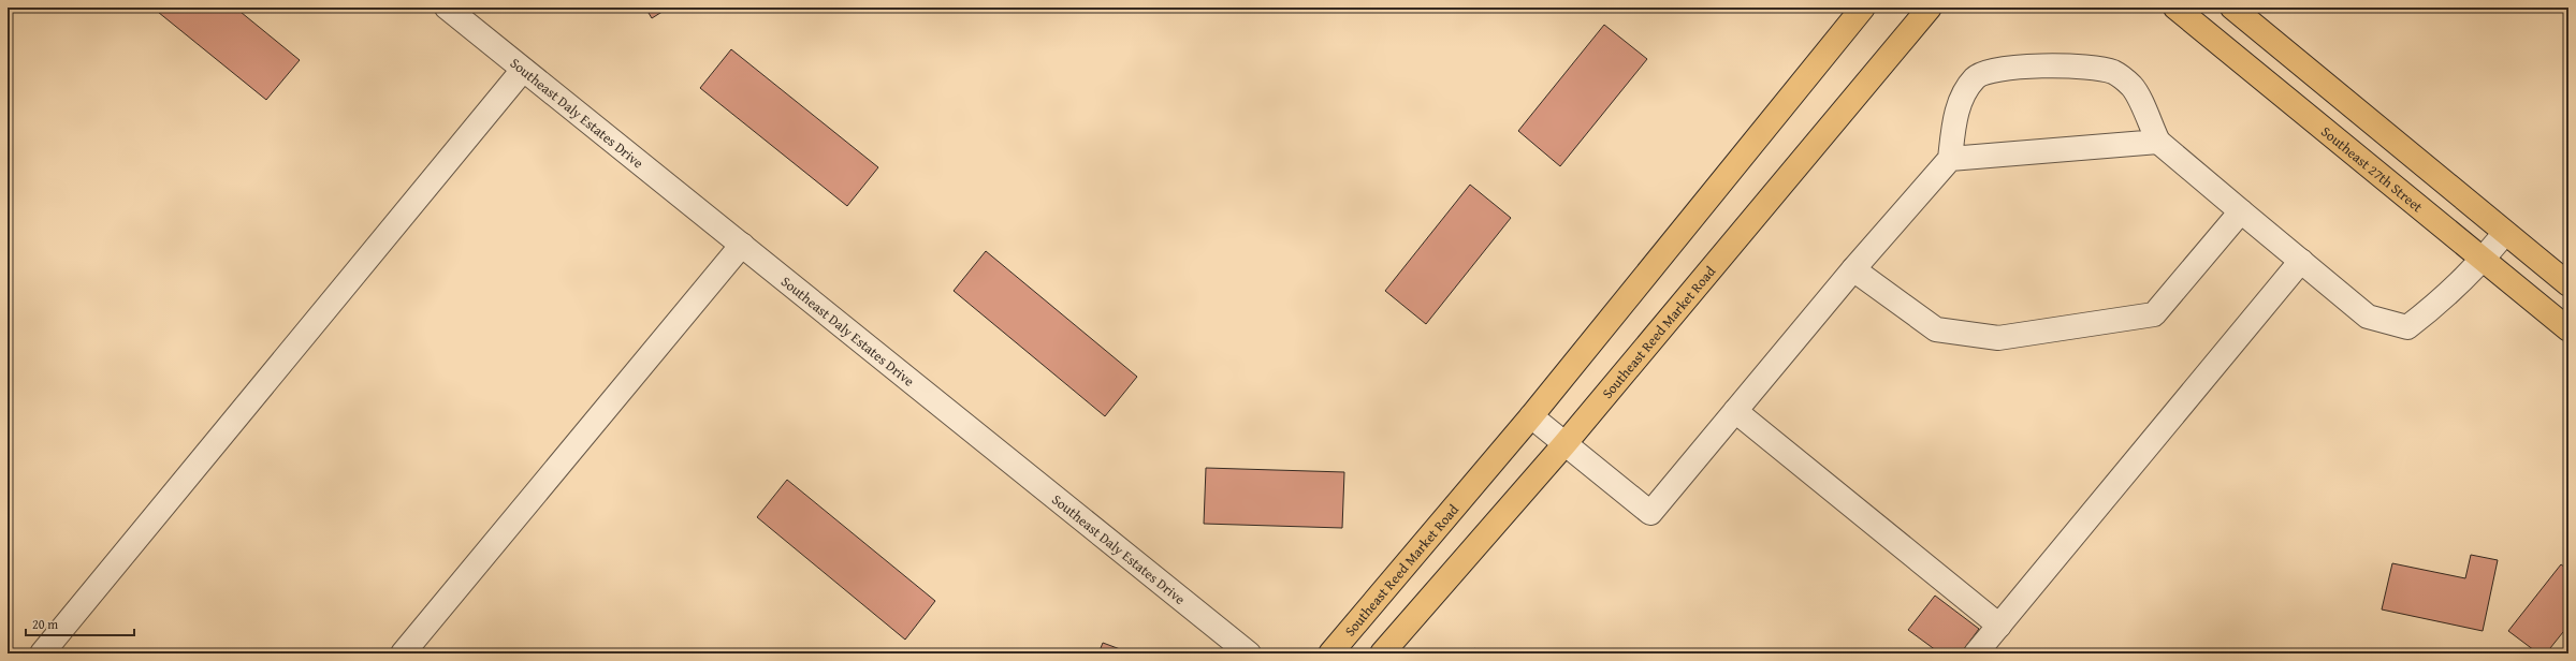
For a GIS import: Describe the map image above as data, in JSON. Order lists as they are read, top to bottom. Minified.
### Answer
{"streets":{"main road":["Southeast 27th Street","Southeast Reed Market Road"],"street":["Southeast Daly Estates Drive"]},"scale_bar":"20 m"}
